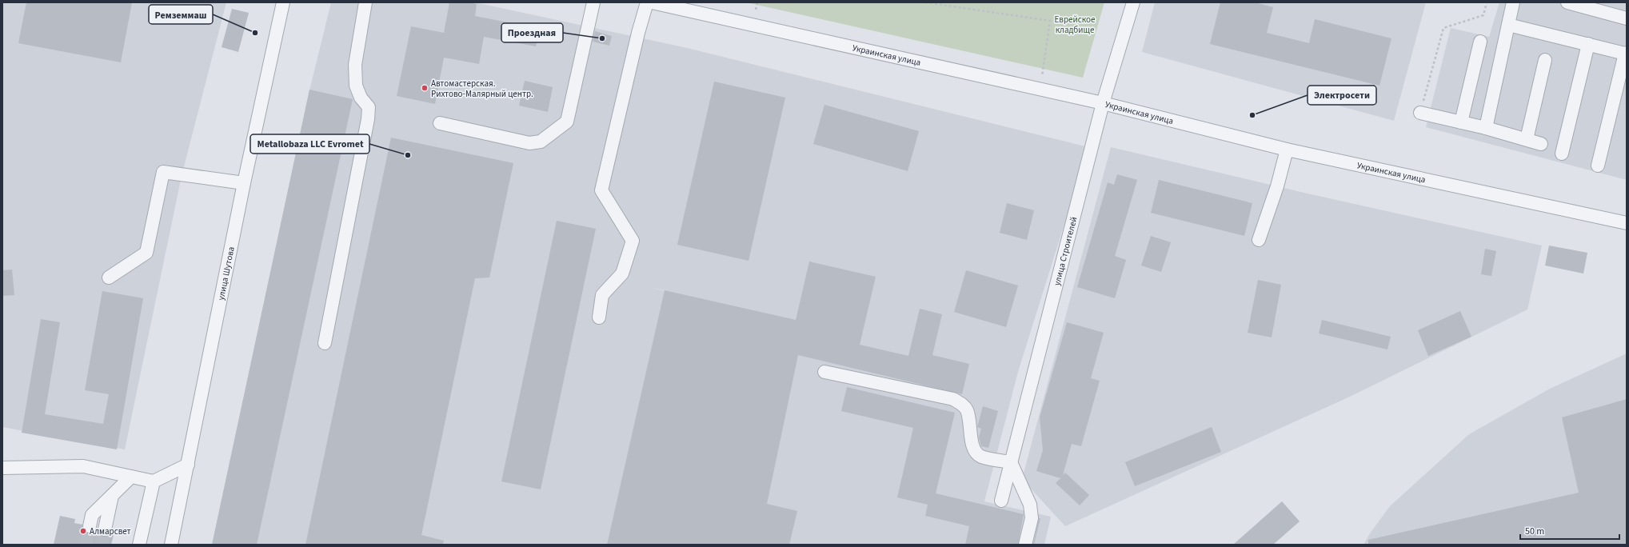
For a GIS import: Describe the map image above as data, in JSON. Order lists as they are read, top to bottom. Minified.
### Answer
{"streets":{"street":["Украинская улица","улица Строителей","улица Шутова"]},"crossings":[["Украинская улица","улица Строителей"]],"parks":["Еврейское кладбище"],"places":["Ремземмаш","Проездная","Автомастерская. Рихтово-Малярный центр.","Электросети","Metallobaza LLC Evromet","Алмарсвет"],"scale_bar":"50 m"}
